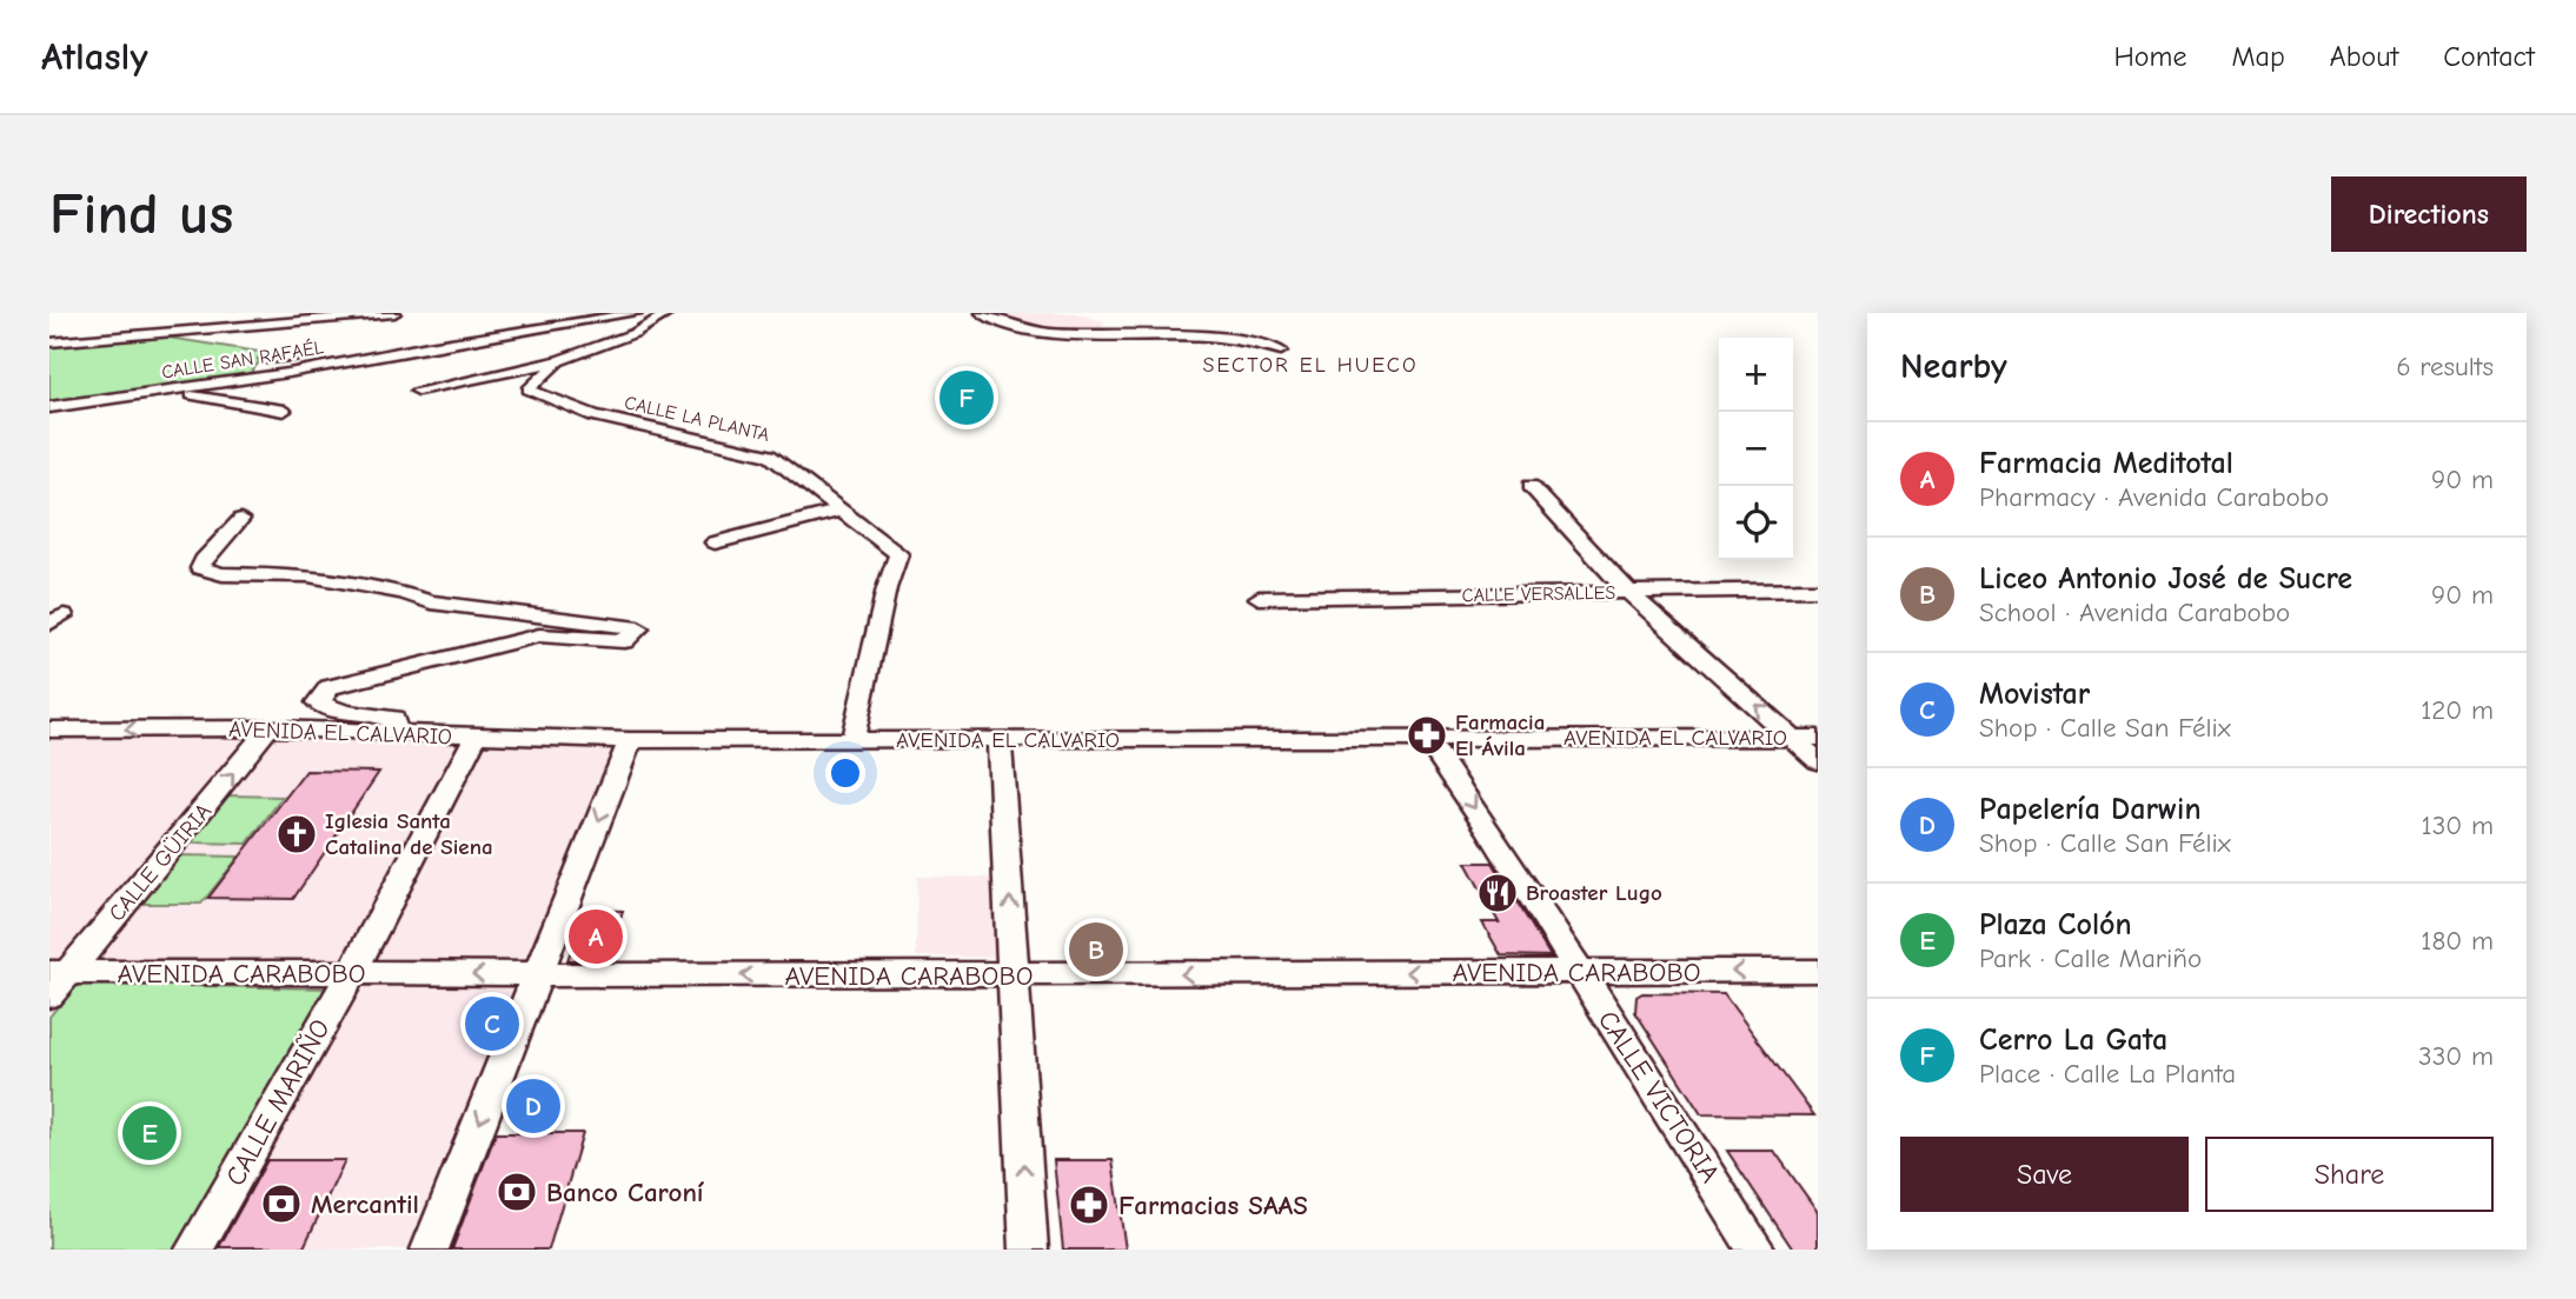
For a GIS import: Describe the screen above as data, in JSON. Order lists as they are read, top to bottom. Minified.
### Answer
{"streets":{"street":["CALLE SAN RAFAÉL","CALLE LA PLANTA","CALLE VERSALLES","AVENIDA EL CALVARIO","CALLE GÜIRIA","AVENIDA CARABOBO","CALLE VICTORIA","CALLE MARIÑO"]},"crossings":[["CALLE LA PLANTA","AVENIDA EL CALVARIO"],["AVENIDA EL CALVARIO","CALLE GÜIRIA"],["AVENIDA EL CALVARIO","CALLE VICTORIA"],["AVENIDA EL CALVARIO","CALLE MARIÑO"],["CALLE GÜIRIA","AVENIDA CARABOBO"],["AVENIDA CARABOBO","CALLE VICTORIA"],["AVENIDA CARABOBO","CALLE MARIÑO"]],"one_way":["CALLE GÜIRIA","AVENIDA CARABOBO","CALLE VICTORIA"],"districts":["SECTOR EL HUECO"],"places":{"pharmacy":["Farmacia El Ávila","Farmacias SAAS"],"church":["Iglesia Santa Catalina de Siena"],"restaurant":["Broaster Lugo"],"bank":["Banco Caroní","Mercantil"]},"page":{"header":"Atlasly","nav":["Home","Map","About","Contact"],"buttons":["Directions",["Save","Share"]],"title":"Find us","heading":["Nearby","6 results"],"map_buttons":["+","−"],"pins":["F","A","B","C","D","E"],"list":[{"mark":"A","name":"Farmacia Meditotal","note":"Pharmacy · Avenida Carabobo","value":"90 m"},{"mark":"B","name":"Liceo Antonio José de Sucre","note":"School · Avenida Carabobo","value":"90 m"},{"mark":"C","name":"Movistar","note":"Shop · Calle San Félix","value":"120 m"},{"mark":"D","name":"Papelería Darwin","note":"Shop · Calle San Félix","value":"130 m"},{"mark":"E","name":"Plaza Colón","note":"Park · Calle Mariño","value":"180 m"},{"mark":"F","name":"Cerro La Gata","note":"Place · Calle La Planta","value":"330 m"}]}}
